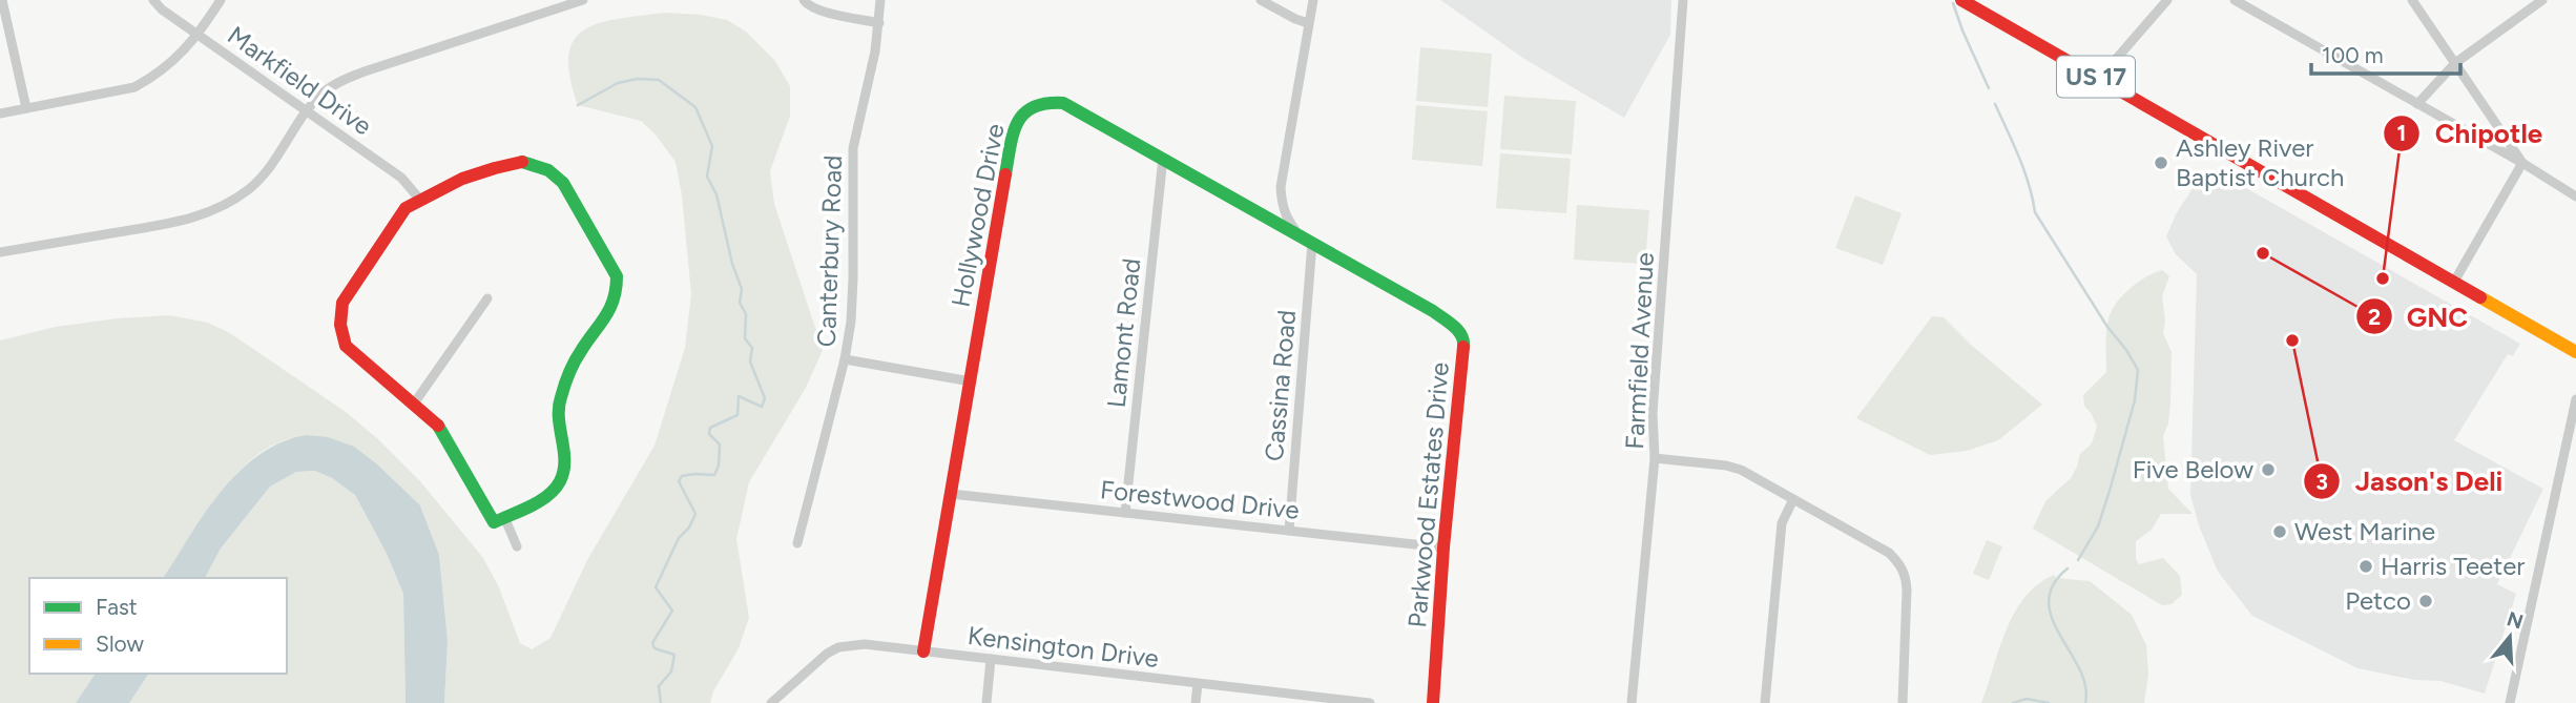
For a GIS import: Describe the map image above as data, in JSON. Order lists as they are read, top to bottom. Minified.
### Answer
{"streets":{"main road":["US 17","Hollywood Drive","Parkwood Estates Drive"],"street":["Markfield Drive","Canterbury Road","Lamont Road","Farmfield Avenue","Cassina Road","Forestwood Drive","Kensington Drive"]},"crossings":[["Hollywood Drive","Lamont Road"],["Hollywood Drive","Cassina Road"],["Hollywood Drive","Parkwood Estates Drive"],["Hollywood Drive","Forestwood Drive"],["Hollywood Drive","Kensington Drive"],["Lamont Road","Forestwood Drive"],["Cassina Road","Parkwood Estates Drive"],["Cassina Road","Forestwood Drive"],["Parkwood Estates Drive","Forestwood Drive"]],"places":["Ashley River Baptist Church","GNC","Chipotle","Jason's Deli","Five Below","West Marine","Harris Teeter","Petco"],"legend":["Fast","Slow"],"scale_bar":"100 m","north":"top"}
